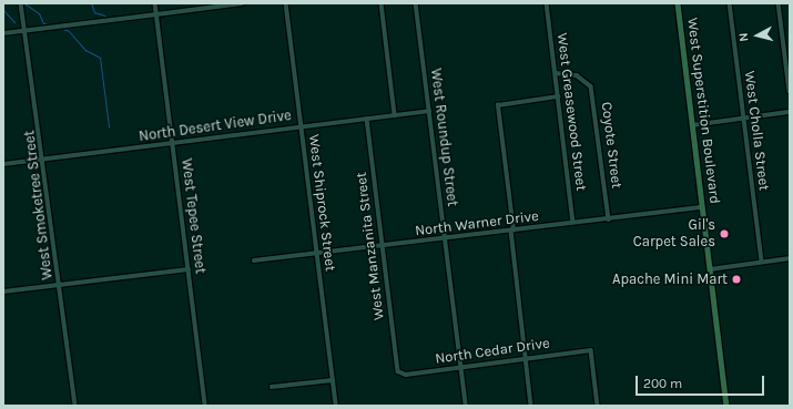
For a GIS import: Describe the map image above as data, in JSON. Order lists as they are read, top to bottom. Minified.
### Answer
{"streets":{"main road":["West Superstition Boulevard"],"street":["West Greasewood Street","North Desert View Drive","West Cholla Street","West Roundup Street","Coyote Street","West Shiprock Street","West Smoketree Street","West Tepee Street","North Warner Drive","West Manzanita Street","North Cedar Drive"]},"crossings":[["West Superstition Boulevard","North Warner Drive"],["West Greasewood Street","Coyote Street"],["West Greasewood Street","North Warner Drive"],["North Desert View Drive","West Roundup Street"],["North Desert View Drive","West Shiprock Street"],["North Desert View Drive","West Smoketree Street"],["North Desert View Drive","West Tepee Street"],["North Desert View Drive","West Manzanita Street"],["West Roundup Street","North Warner Drive"],["West Roundup Street","North Cedar Drive"],["Coyote Street","North Warner Drive"],["West Shiprock Street","North Warner Drive"],["North Warner Drive","West Manzanita Street"],["West Manzanita Street","North Cedar Drive"]],"places":["Gil's Carpet Sales","Apache Mini Mart"],"scale_bar":"200 m","north":"left"}
